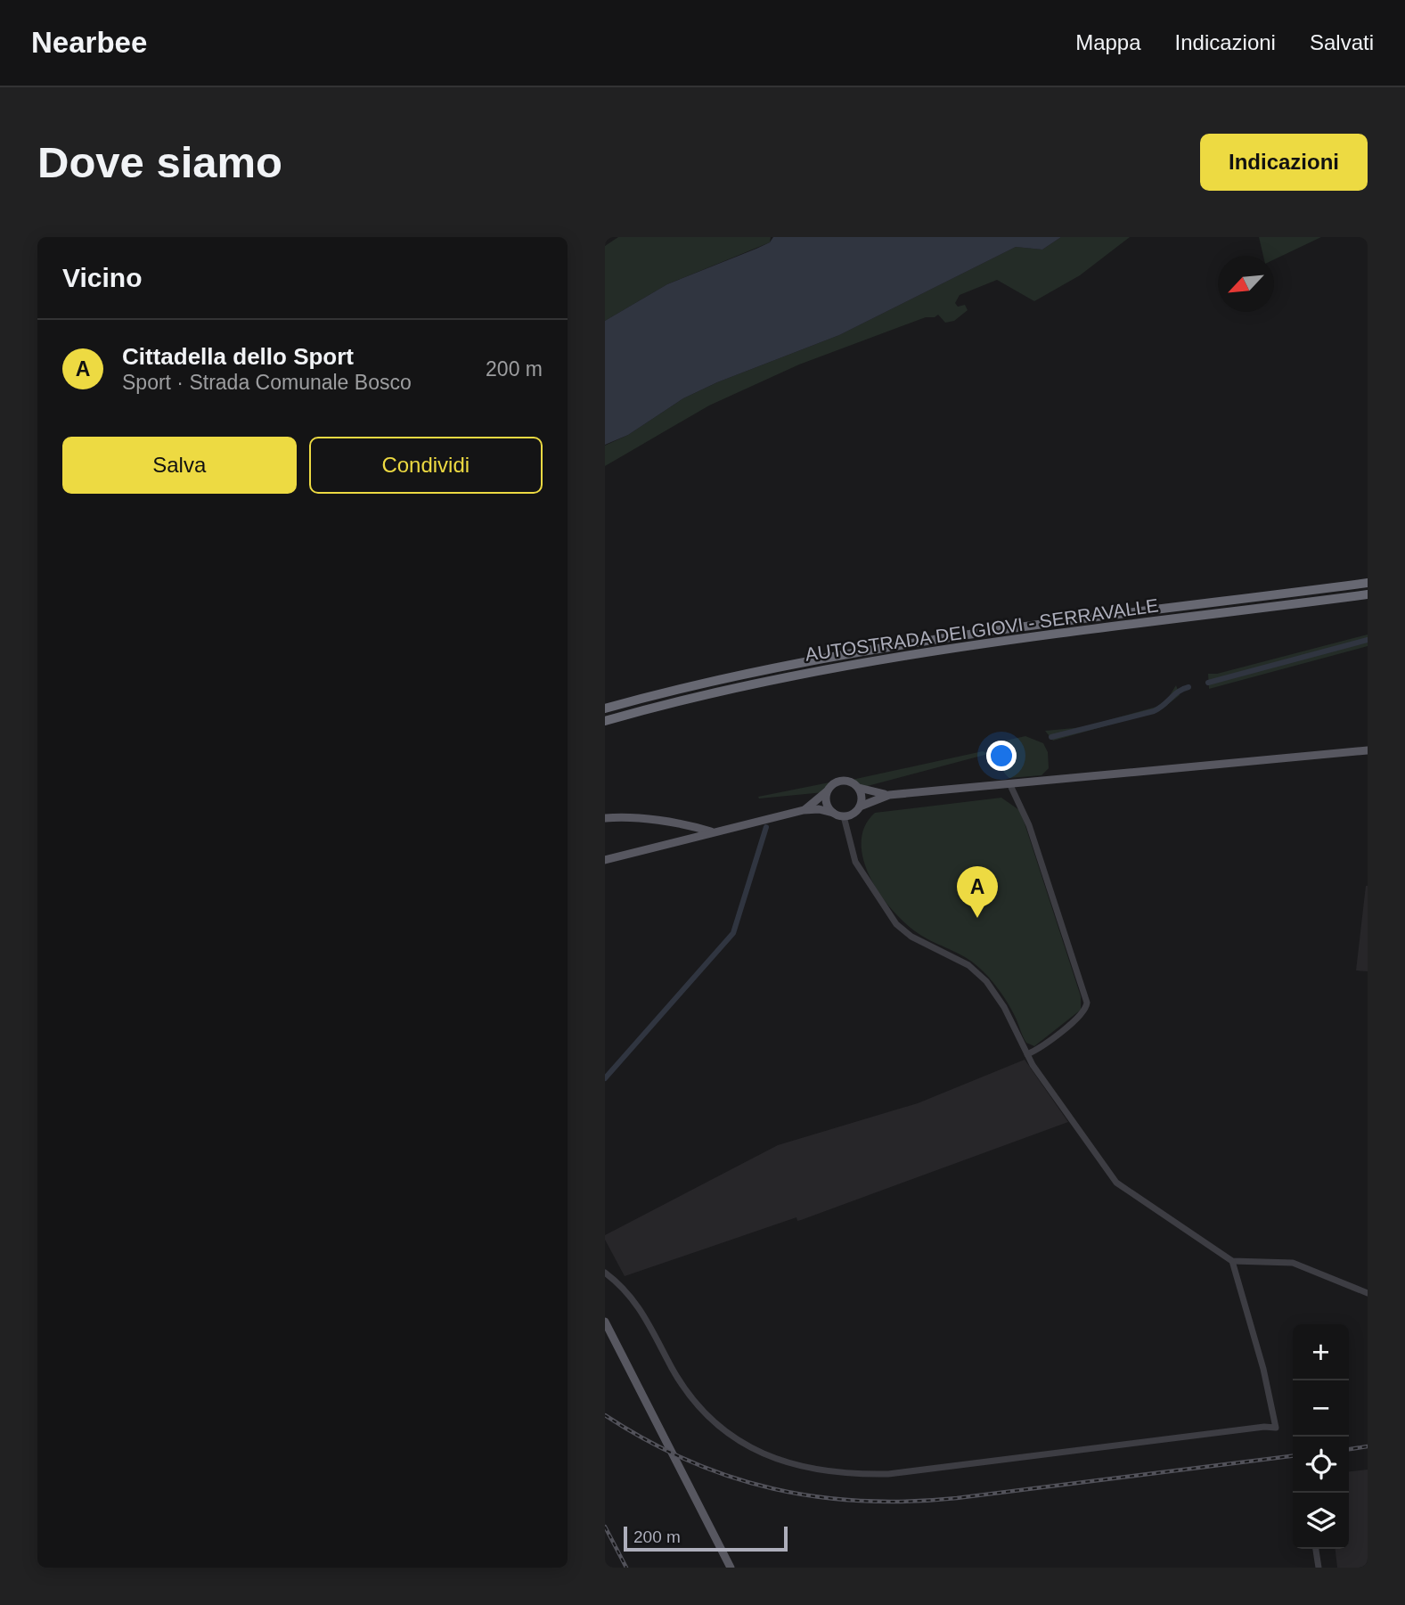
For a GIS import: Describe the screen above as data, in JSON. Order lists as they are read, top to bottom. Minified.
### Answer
{"streets":{"highway":["AUTOSTRADA DEI GIOVI - SERRAVALLE"]},"scale_bar":"200 m","north":"bottom left","page":{"header":"Nearbee","nav":["Mappa","Indicazioni","Salvati"],"buttons":["Indicazioni",["Salva","Condividi"]],"title":"Dove siamo","heading":"Vicino","list":[{"mark":"A","name":"Cittadella dello Sport","note":"Sport · Strada Comunale Bosco","value":"200 m"}],"pins":"A","map_buttons":["+","−"],"scale":"200 m"}}
